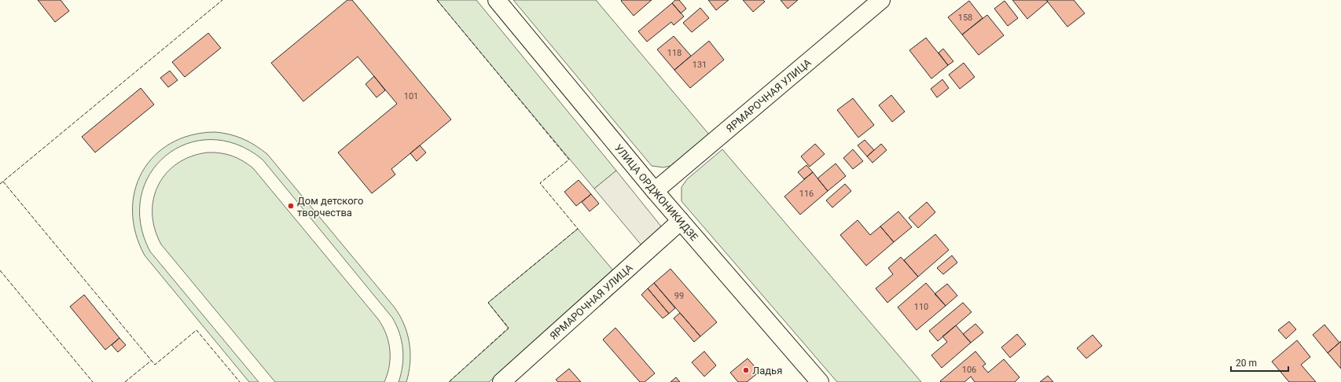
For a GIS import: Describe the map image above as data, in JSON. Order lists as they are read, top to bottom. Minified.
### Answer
{"streets":{"street":["ЯРМАРОЧНАЯ УЛИЦА","УЛИЦА ОРДЖОНИКИДЗЕ"]},"crossings":[["ЯРМАРОЧНАЯ УЛИЦА","УЛИЦА ОРДЖОНИКИДЗЕ"]],"places":["Дом детского творчества","Ладья"],"house_numbers":["158","118","131","101","116","99","110","106"],"scale_bar":"20 m"}
